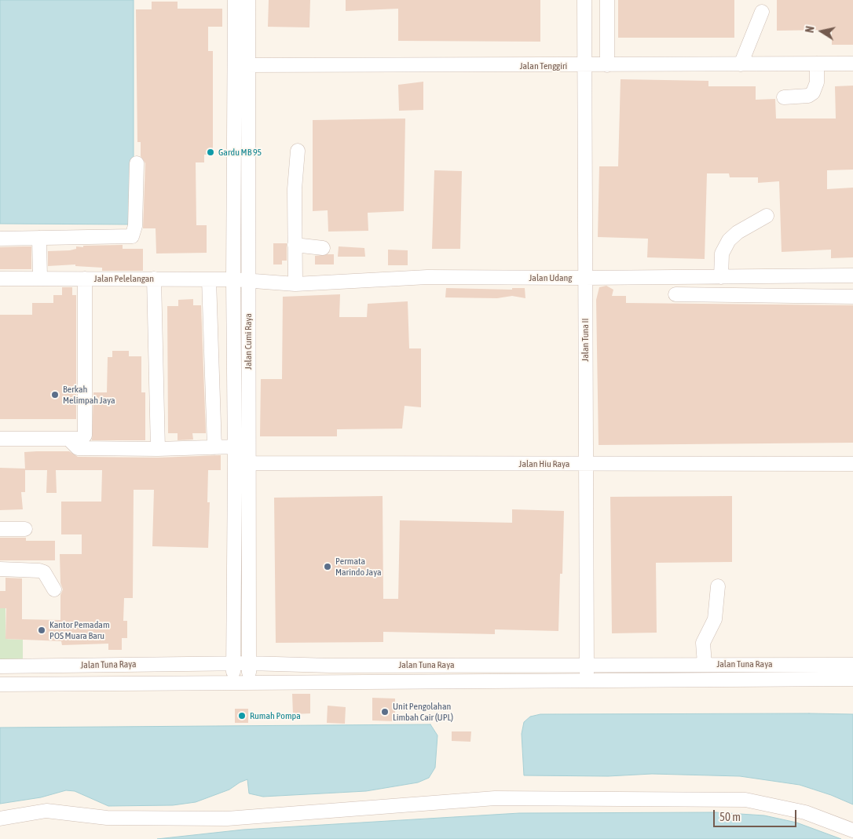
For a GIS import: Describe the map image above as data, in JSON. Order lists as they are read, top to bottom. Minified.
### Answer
{"streets":{"street":["Jalan Tenggiri","Jalan Udang","Jalan Pelelangan","Jalan Tuna II","Jalan Cumi Raya","Jalan Hiu Raya","Jalan Tuna Raya"]},"crossings":[["Jalan Tenggiri","Jalan Tuna II"],["Jalan Tenggiri","Jalan Cumi Raya"],["Jalan Udang","Jalan Pelelangan"],["Jalan Udang","Jalan Tuna II"],["Jalan Udang","Jalan Cumi Raya"],["Jalan Pelelangan","Jalan Cumi Raya"],["Jalan Tuna II","Jalan Hiu Raya"],["Jalan Tuna II","Jalan Tuna Raya"],["Jalan Cumi Raya","Jalan Hiu Raya"],["Jalan Cumi Raya","Jalan Tuna Raya"]],"places":["Gardu MB 95","Berkah Melimpah Jaya","Permata Marindo Jaya","Kantor Pemadam POS Muara Baru","Unit Pengolahan Limbah Cair (UPL)","Rumah Pompa"],"scale_bar":"50 m","north":"left"}
